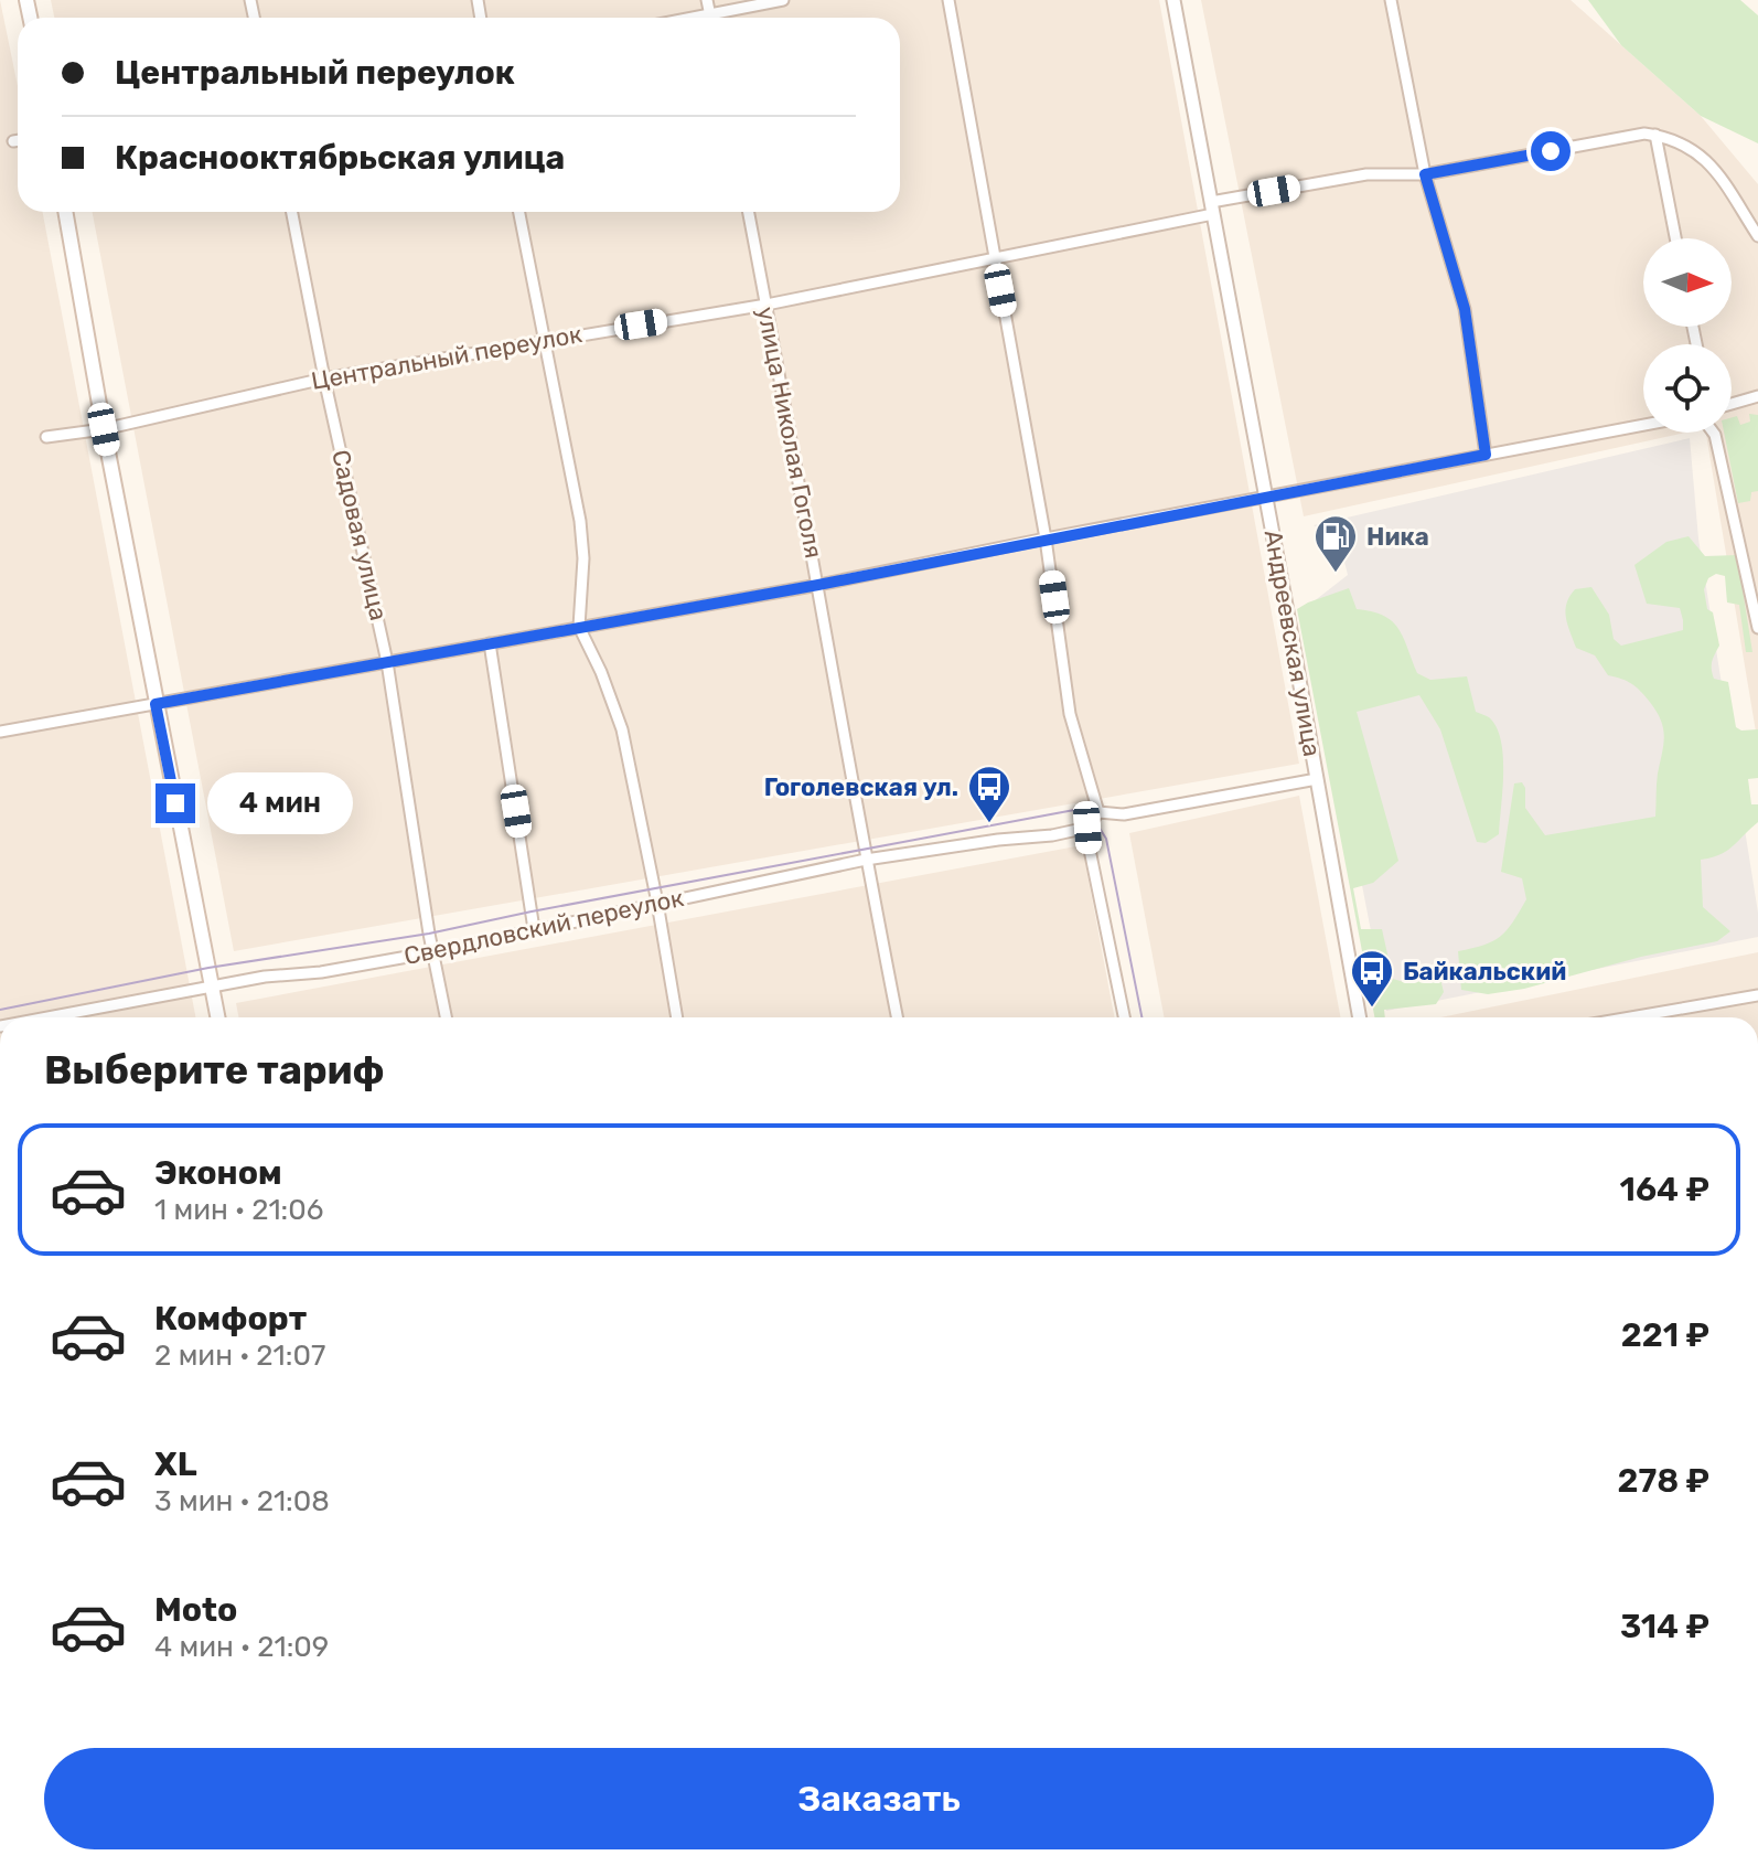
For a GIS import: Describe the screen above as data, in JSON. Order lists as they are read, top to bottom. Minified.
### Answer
{"streets":{"street":["Центральный переулок","улица Николая Гоголя","Садовая улица","Андреевская улица","Свердловский переулок"]},"crossings":[["Центральный переулок","улица Николая Гоголя"],["Центральный переулок","Садовая улица"],["Центральный переулок","Андреевская улица"],["улица Николая Гоголя","Свердловский переулок"],["Садовая улица","Свердловский переулок"]],"places":{"fuel station":["Ника"],"bus stop":["Гоголевская ул.","Байкальский"]},"north":"right","page":{"banner":["Центральный переулок","Краснооктябрьская улица"],"bubble":"4 мин","heading":"Выберите тариф","list":[{"name":"Эконом","note":"1 мин · 21:06","value":"164 ₽"},{"name":"Комфорт","note":"2 мин · 21:07","value":"221 ₽"},{"name":"XL","note":"3 мин · 21:08","value":"278 ₽"},{"name":"Moto","note":"4 мин · 21:09","value":"314 ₽"}],"buttons":"Заказать"}}
